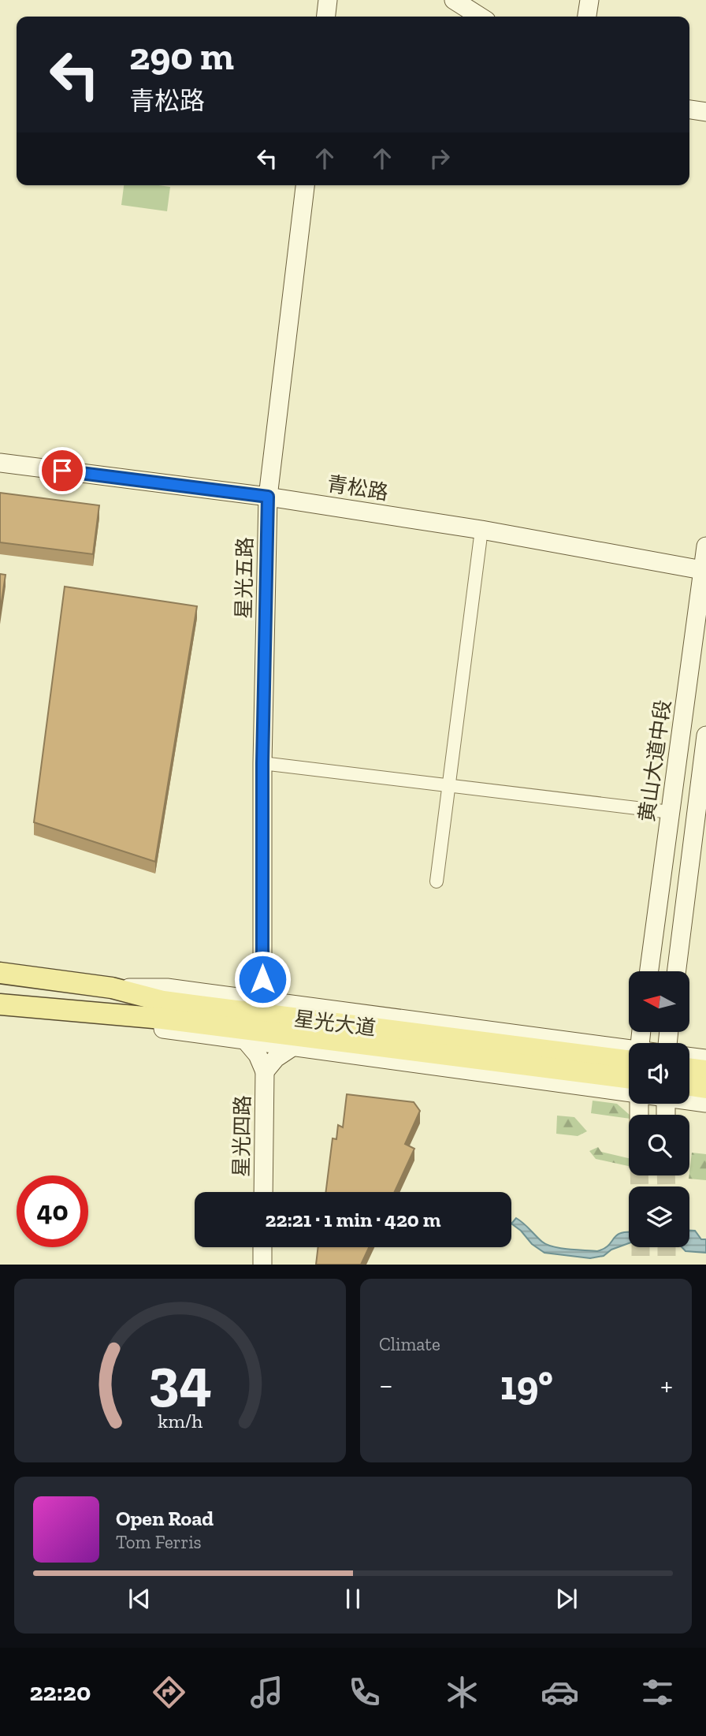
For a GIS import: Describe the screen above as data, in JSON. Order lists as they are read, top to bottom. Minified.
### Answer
{"streets":{"main road":["星光大道"],"street":["青松路","星光五路","黄山大道中段","星光四路"]},"crossings":[["青松路","星光五路"],["青松路","黄山大道中段"]],"north":"left","page":{"turn":["290 m","青松路"],"limit":"40","trip":"22:21 · 1 min · 420 m","tile":"Climate","heat":["−","19°","+"],"song":["Open Road","Tom Ferris"],"tabs":"22:20","gauge":["34","km/h"]}}
